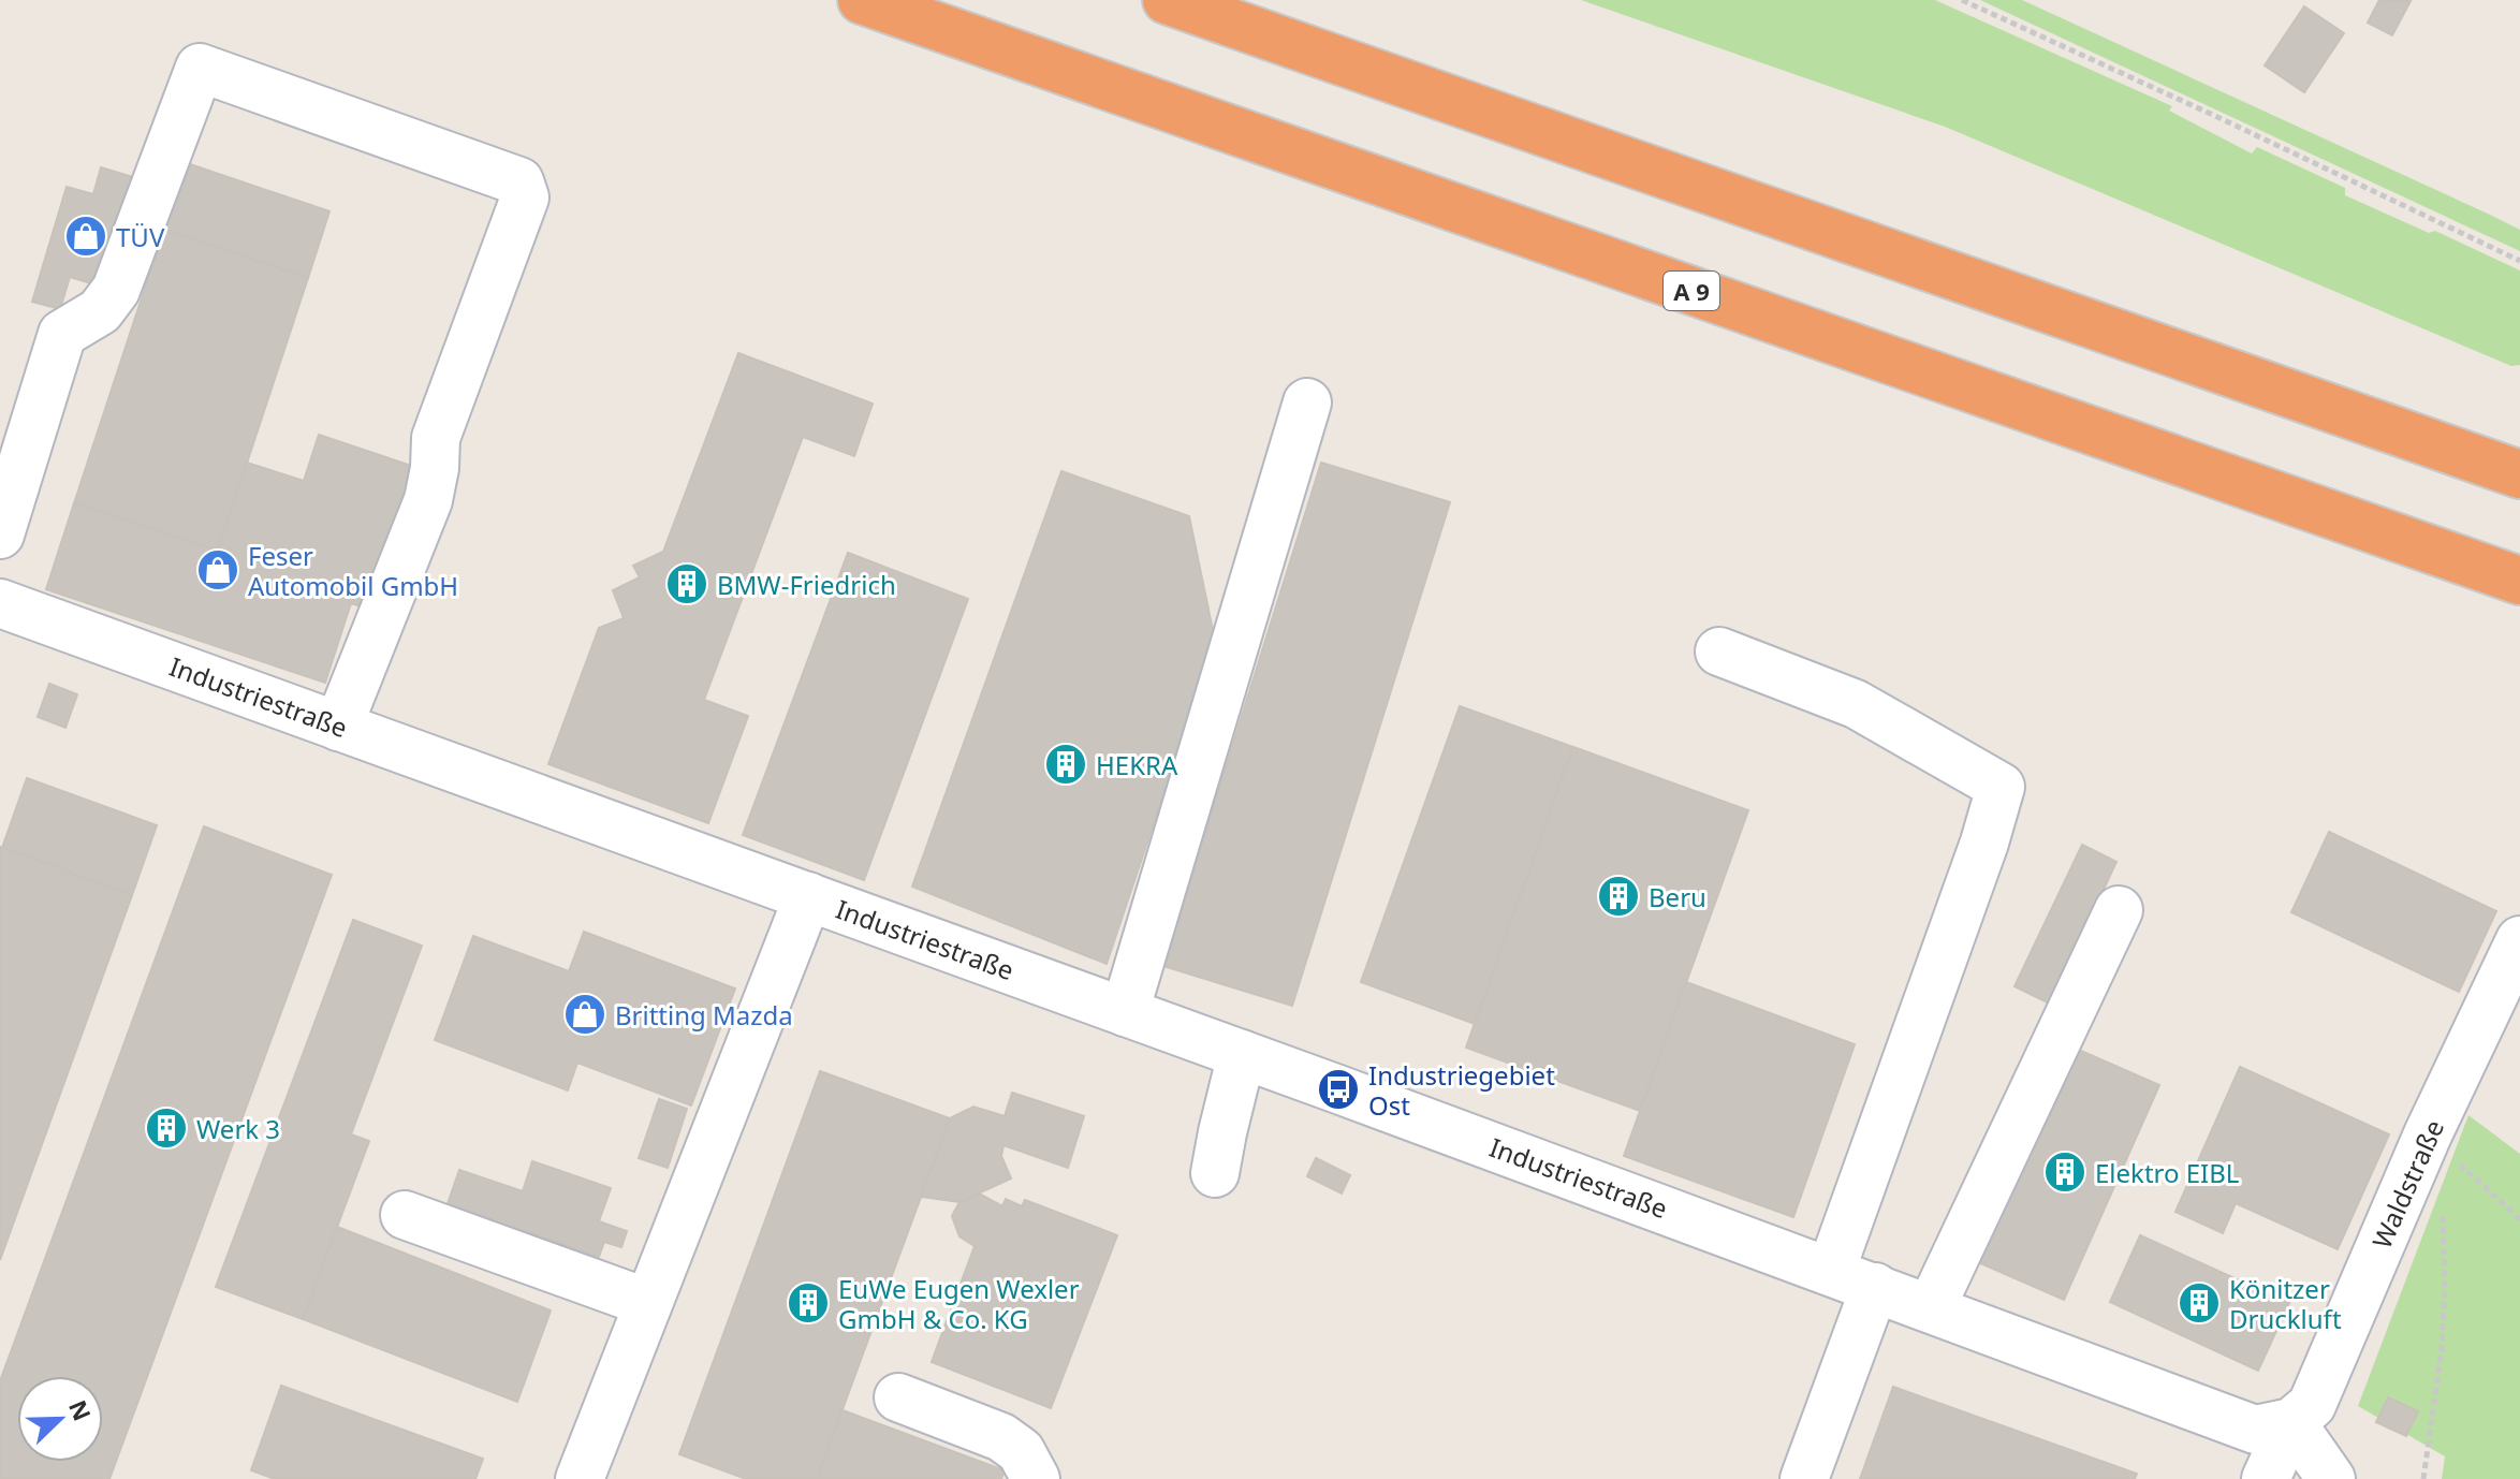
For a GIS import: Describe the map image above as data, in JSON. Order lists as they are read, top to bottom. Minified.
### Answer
{"streets":{"highway":["A 9"],"street":["Industriestraße","Waldstraße"]},"crossings":[["Industriestraße","Waldstraße"]],"places":{"shop":["TÜV","Feser Automobil GmbH","Britting Mazda"],"building":["BMW-Friedrich","HEKRA","Beru","Werk 3","Elektro EIBL","EuWe Eugen Wexler GmbH & Co. KG","Könitzer Druckluft"],"bus stop":["Industriegebiet Ost"]},"north":"top right"}
